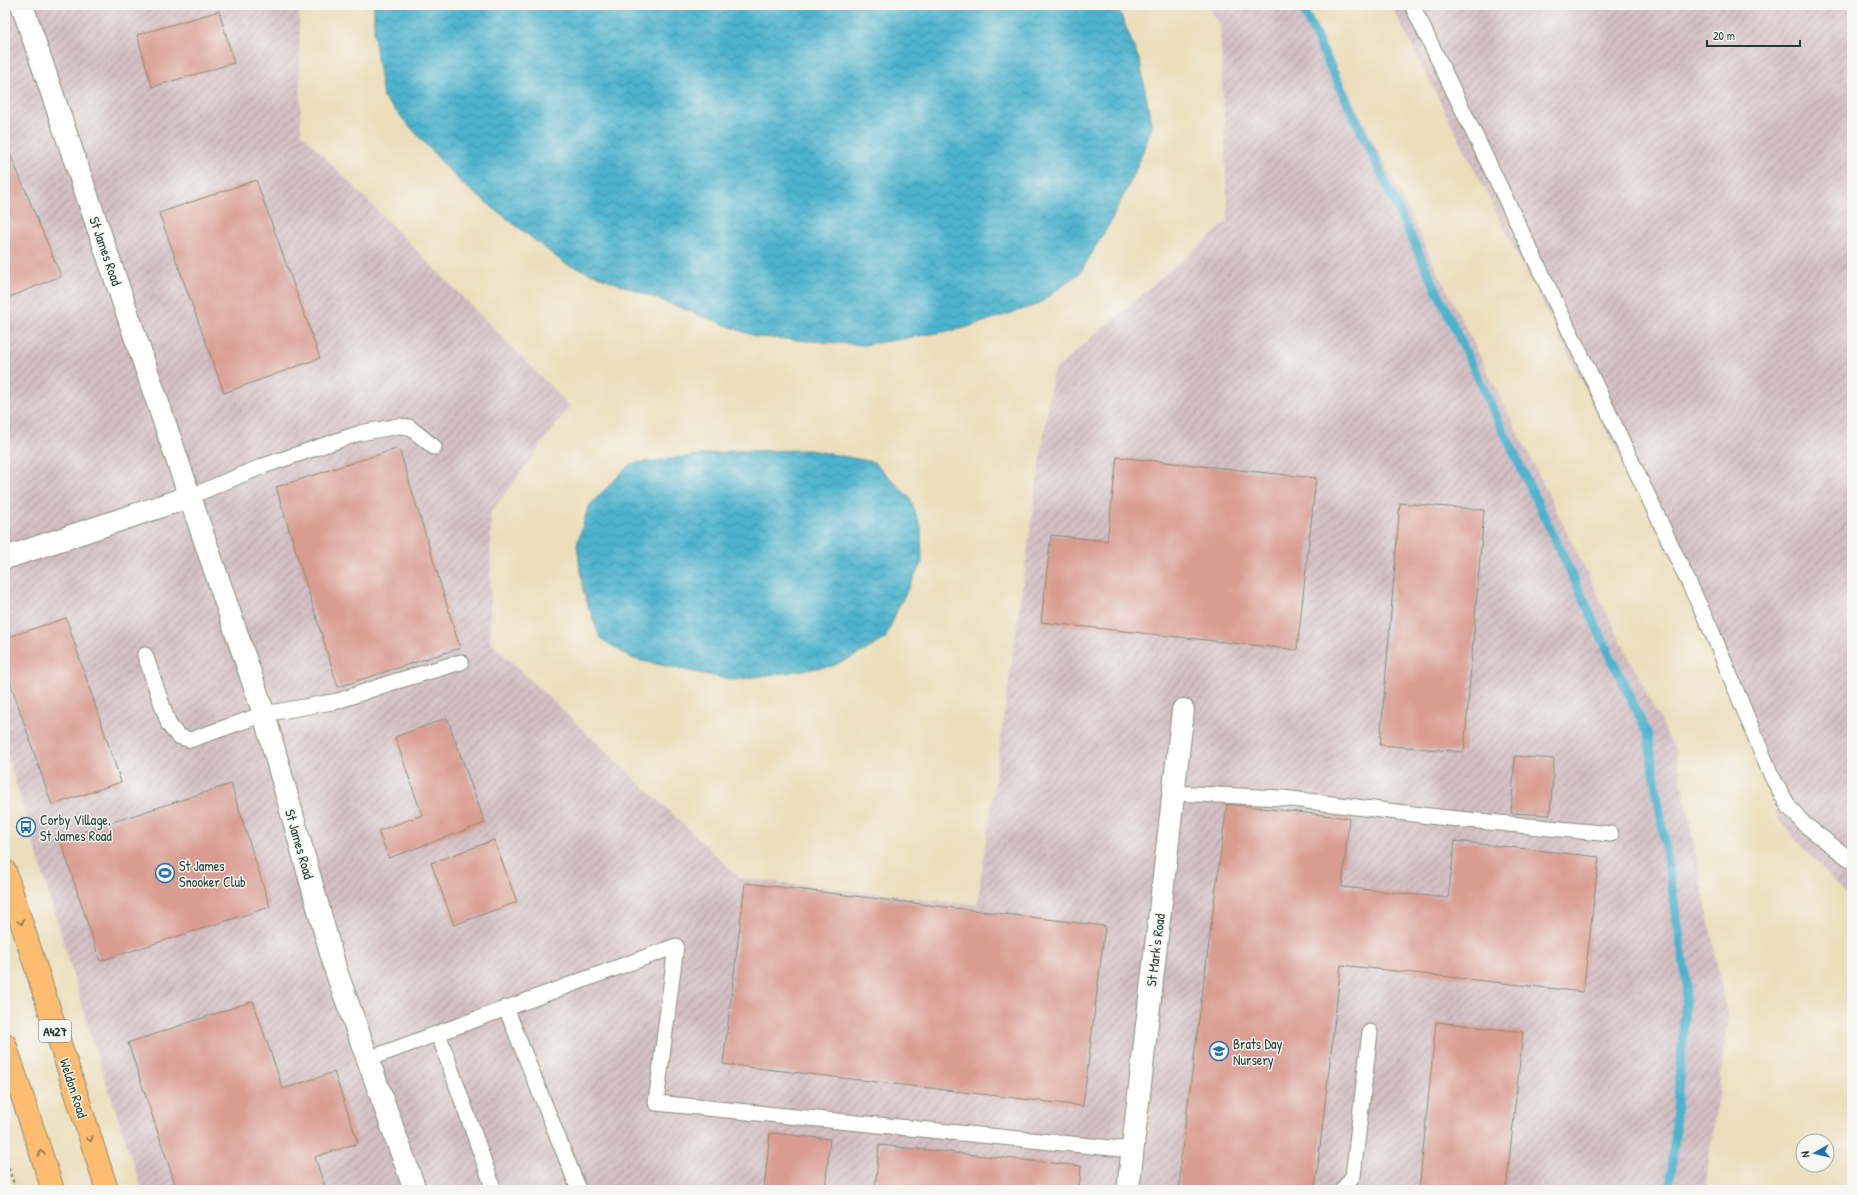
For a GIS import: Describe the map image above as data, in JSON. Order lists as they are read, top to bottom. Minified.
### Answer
{"streets":{"highway":["A427","Weldon Road"],"street":["St James Road","St Mark's Road"]},"places":{"bus stop":["Corby Village, St James Road"],"sports":["St James Snooker Club"],"school or university":["Brats Day Nursery"]},"scale_bar":"20 m","north":"left"}
